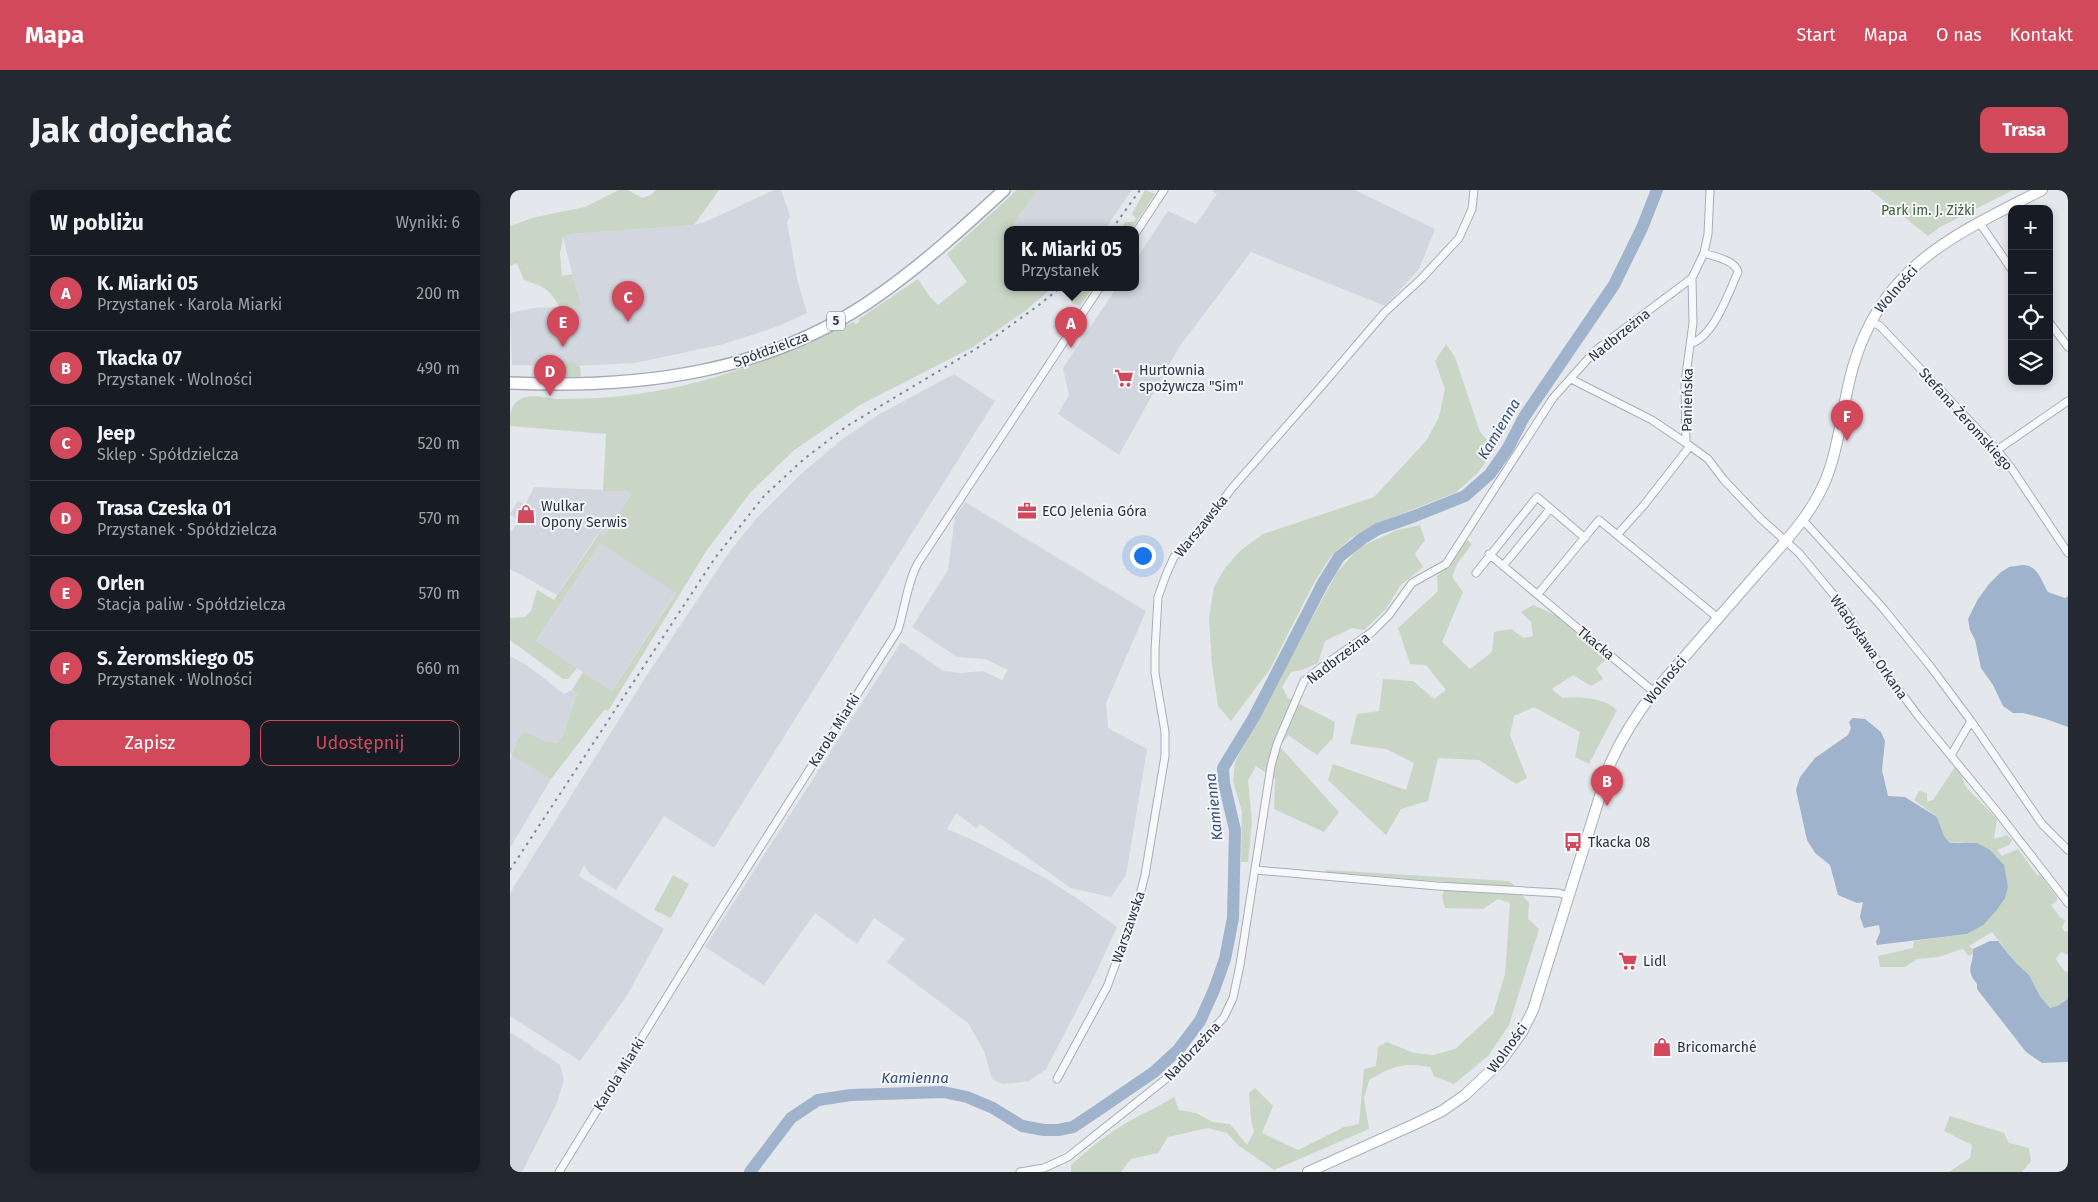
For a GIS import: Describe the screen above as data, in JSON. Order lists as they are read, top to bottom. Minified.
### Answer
{"streets":{"main road":["5","Spółdzielcza"],"street":["Wolności","Nadbrzeżna","Panieńska","Stefana Żeromskiego","Warszawska","Tkacka","Władysława Orkana","Karola Miarki"]},"crossings":[["Wolności","Panieńska"],["Wolności","Stefana Żeromskiego"],["Wolności","Tkacka"],["Wolności","Władysława Orkana"],["Nadbrzeżna","Panieńska"],["Panieńska","Władysława Orkana"]],"water":["Kamienna"],"parks":["Park im. J. Ziżki"],"places":{"supermarket":["Hurtownia spożywcza \"Sim\"","Lidl"],"office":["ECO Jelenia Góra"],"shop":["Wulkar Opony Serwis","Bricomarché"],"bus stop":["Tkacka 08"]},"page":{"header":"Mapa","nav":["Start","Mapa","O nas","Kontakt"],"buttons":["Trasa",["Zapisz","Udostępnij"]],"title":"Jak dojechać","heading":["W pobliżu","Wyniki: 6"],"map_buttons":["+","−"],"popup":["K. Miarki 05","Przystanek"],"list":[{"mark":"A","name":"K. Miarki 05","note":"Przystanek · Karola Miarki","value":"200 m"},{"mark":"B","name":"Tkacka 07","note":"Przystanek · Wolności","value":"490 m"},{"mark":"C","name":"Jeep","note":"Sklep · Spółdzielcza","value":"520 m"},{"mark":"D","name":"Trasa Czeska 01","note":"Przystanek · Spółdzielcza","value":"570 m"},{"mark":"E","name":"Orlen","note":"Stacja paliw · Spółdzielcza","value":"570 m"},{"mark":"F","name":"S. Żeromskiego 05","note":"Przystanek · Wolności","value":"660 m"}],"pins":["C","E","A","D","F","B"]}}
